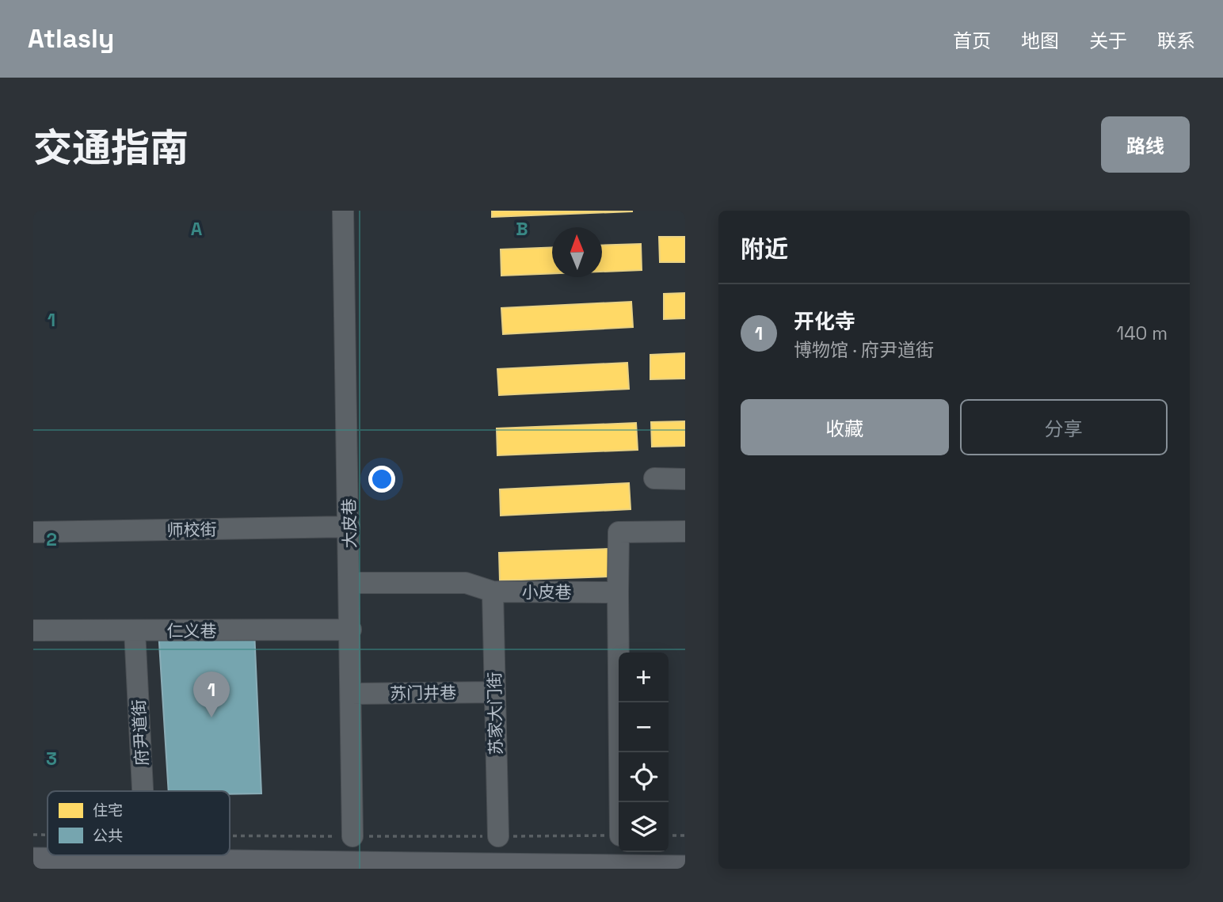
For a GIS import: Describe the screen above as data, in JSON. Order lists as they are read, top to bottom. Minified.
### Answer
{"streets":{"street":["大皮巷","师校街","小皮巷","仁义巷","苏门井巷","苏家大门街","府尹道街"]},"crossings":[["大皮巷","师校街"],["大皮巷","小皮巷"],["大皮巷","仁义巷"],["大皮巷","苏门井巷"],["小皮巷","苏家大门街"],["仁义巷","府尹道街"],["苏门井巷","苏家大门街"]],"legend":["住宅","公共"],"north":"top","page":{"header":"Atlasly","nav":["首页","地图","关于","联系"],"title":"交通指南","buttons":["路线",["收藏","分享"]],"heading":"附近","list":[{"mark":"1","name":"开化寺","note":"博物馆 · 府尹道街","value":"140 m"}],"map_buttons":["+","−"],"pins":"1"},"grid":{"columns":["A","B"],"rows":["1","2","3"]}}
